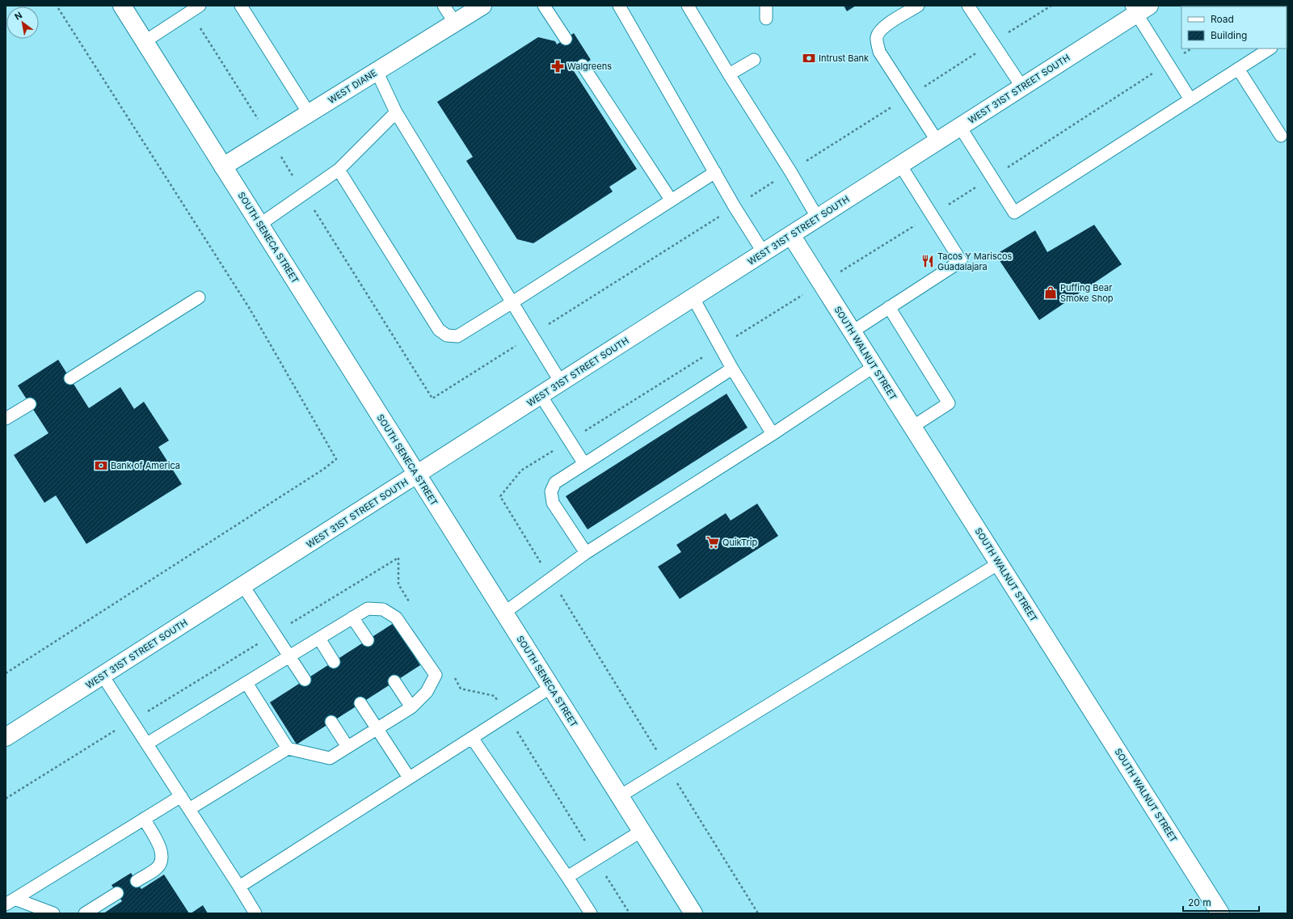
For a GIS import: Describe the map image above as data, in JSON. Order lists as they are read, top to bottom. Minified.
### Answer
{"streets":{"street":["WEST DIANE","WEST 31ST STREET SOUTH","SOUTH SENECA STREET","SOUTH WALNUT STREET"]},"crossings":[["WEST DIANE","SOUTH SENECA STREET"],["WEST 31ST STREET SOUTH","SOUTH SENECA STREET"],["WEST 31ST STREET SOUTH","SOUTH WALNUT STREET"]],"places":{"bank":["Intrust Bank","Bank of America"],"pharmacy":["Walgreens"],"restaurant":["Tacos Y Mariscos Guadalajara"],"shop":["Puffing Bear Smoke Shop"],"supermarket":["QuikTrip"]},"legend":["Road","Building"],"scale_bar":"20 m","north":"top left"}
